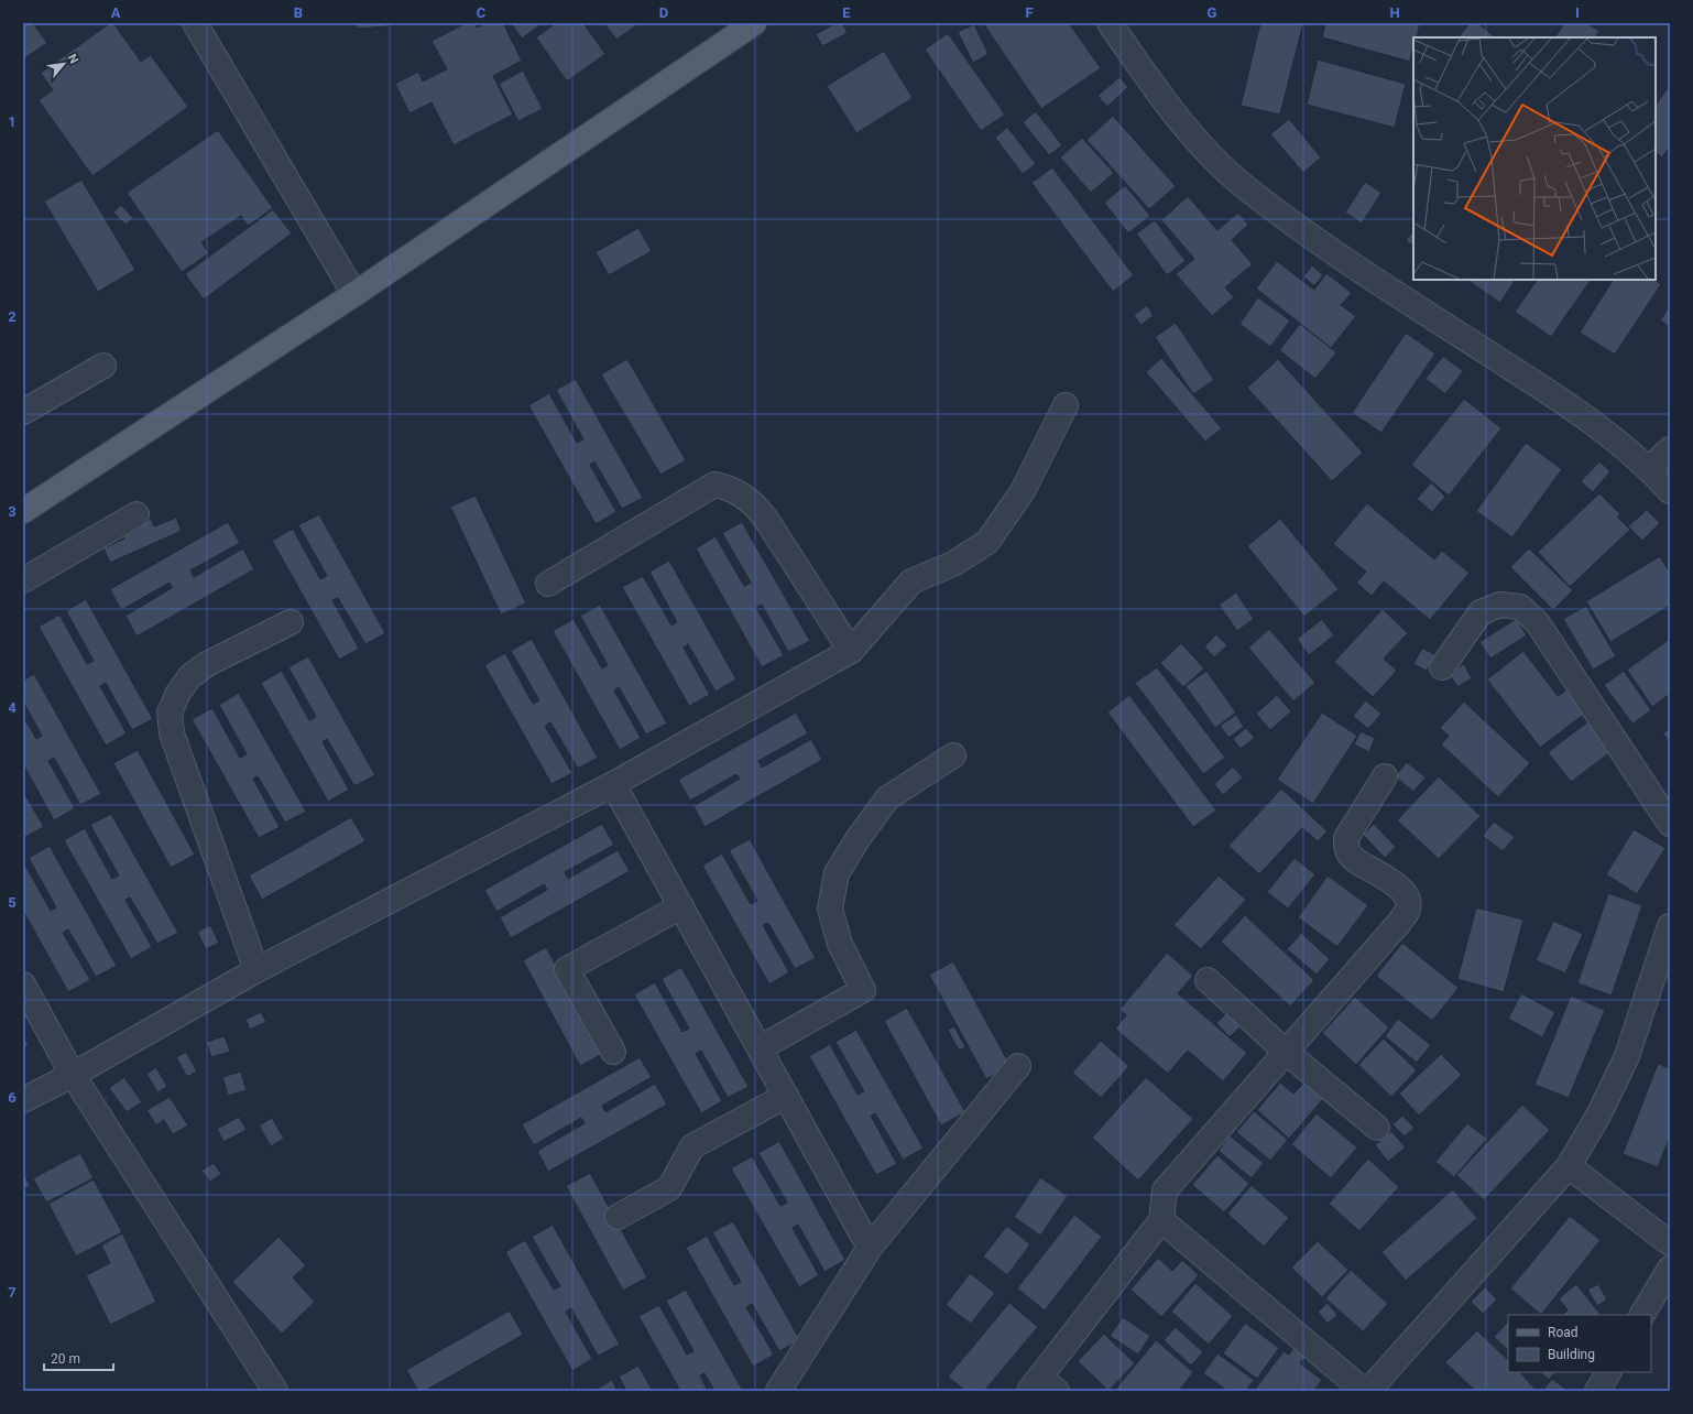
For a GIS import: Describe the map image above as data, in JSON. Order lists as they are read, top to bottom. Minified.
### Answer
{"legend":["Road","Building"],"scale_bar":"20 m","north":"top right","grid":{"columns":["A","B","C","D","E","F","G","H","I"],"rows":["1","2","3","4","5","6","7"]}}
